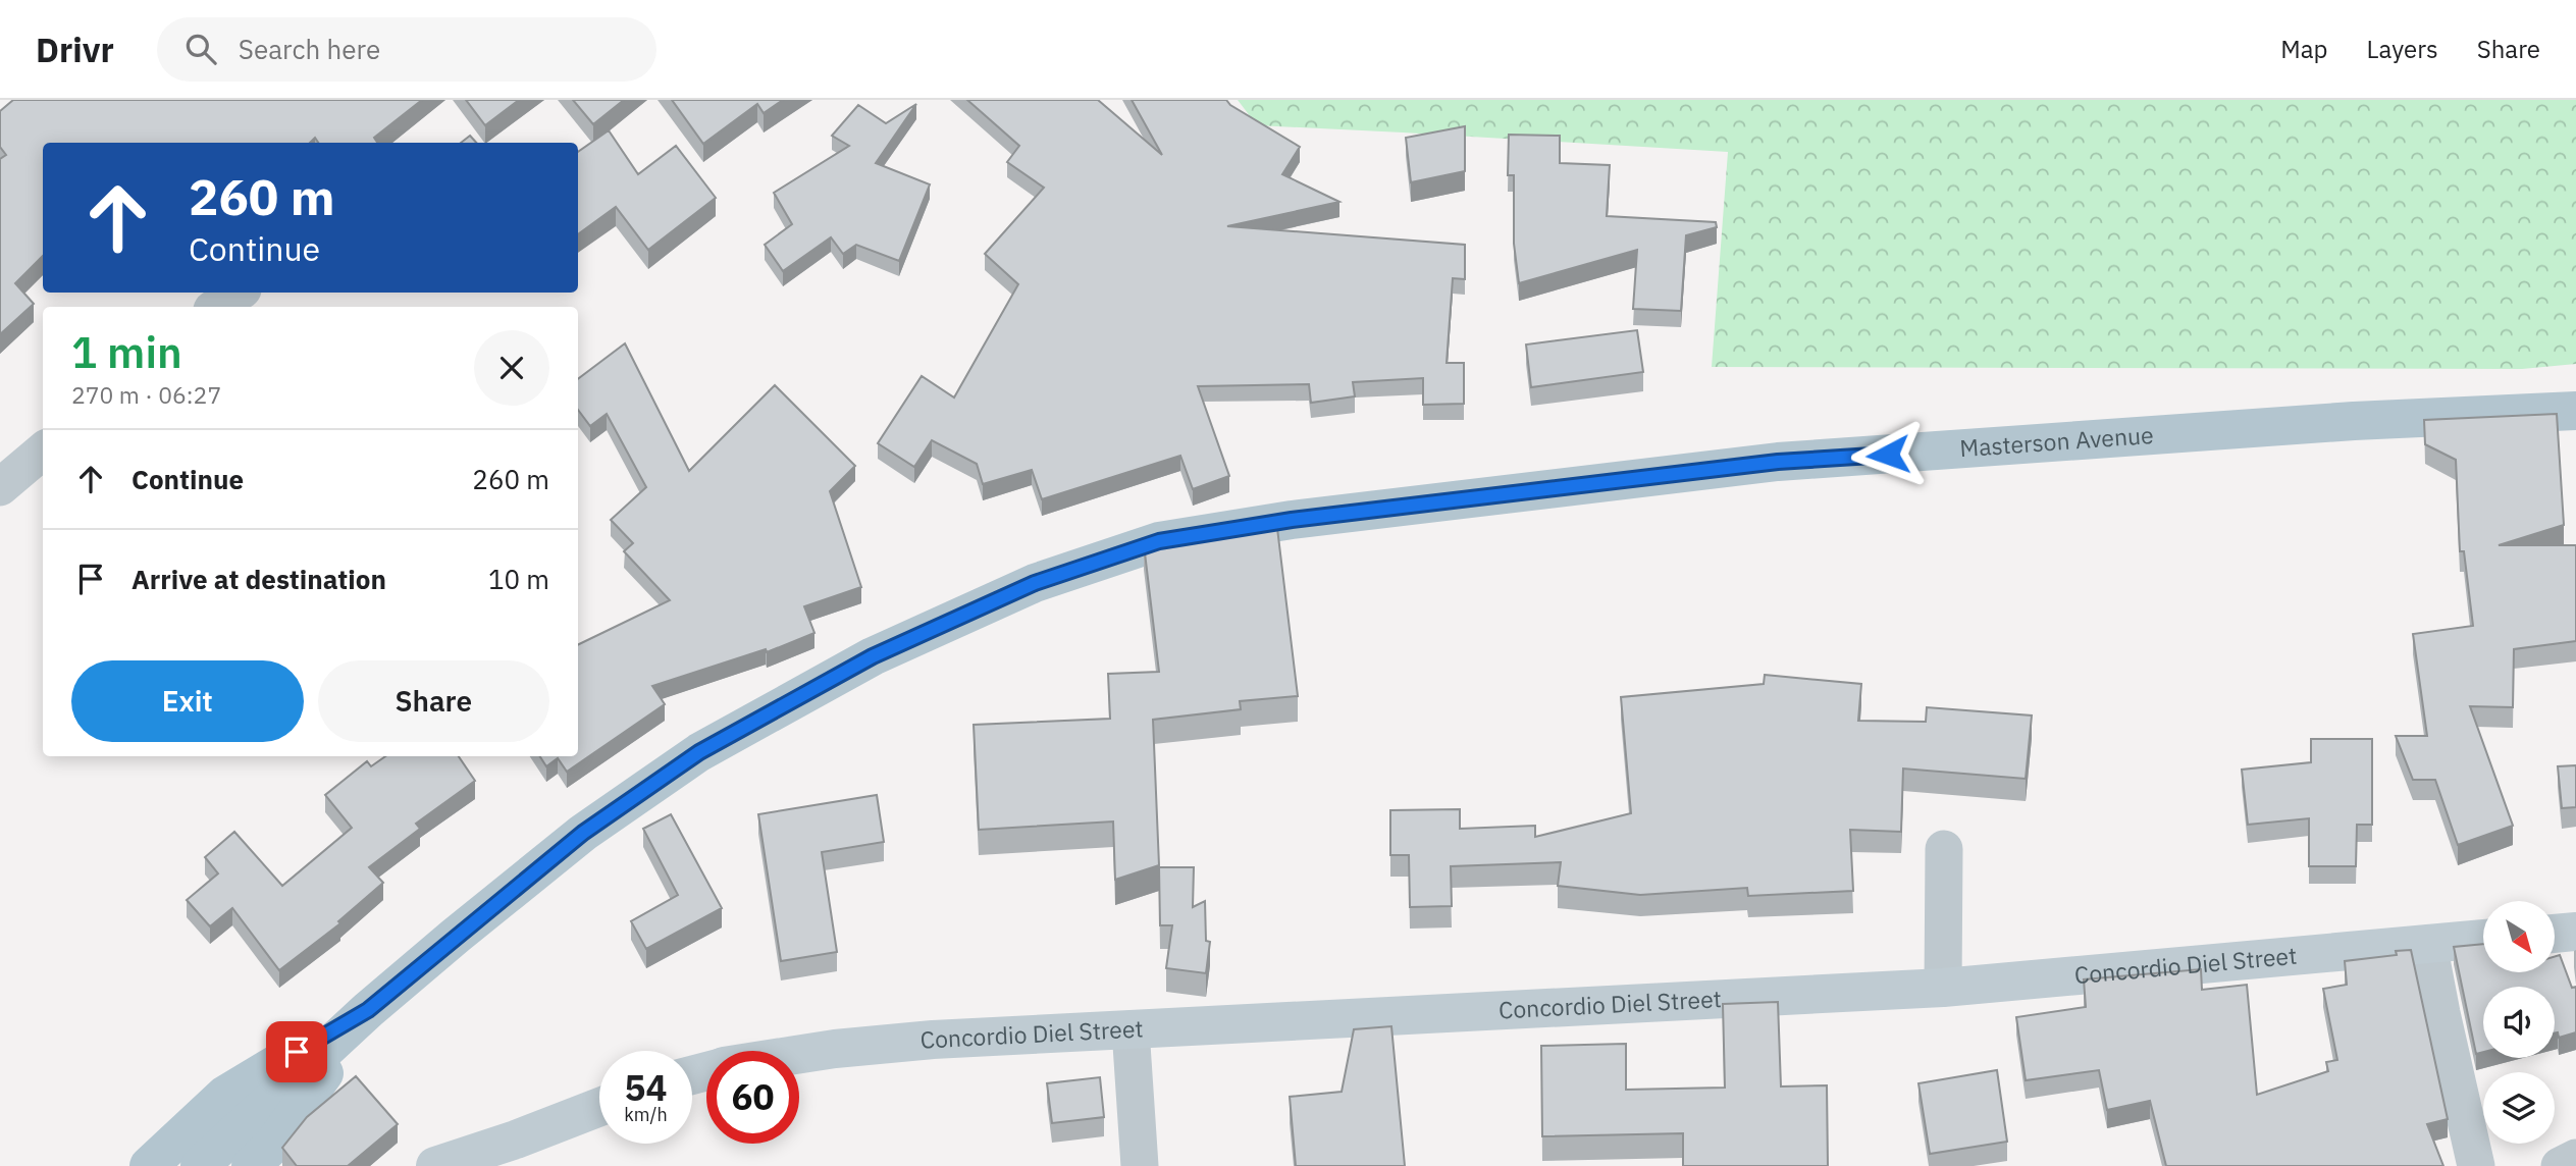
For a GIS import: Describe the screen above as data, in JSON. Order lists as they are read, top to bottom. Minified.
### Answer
{"streets":{"main road":["Masterson Avenue","Concordio Diel Street"]},"north":"bottom right","page":{"header":"Drivr","search":"Search here","nav":["Map","Layers","Share"],"turn":["260 m","Continue"],"heading":["1 min","270 m · 06:27"],"list":[{"name":"Continue","value":"260 m"},{"name":"Arrive at destination","value":"10 m"}],"buttons":["Exit","Share"],"speed":"54 km/h","limit":"60"}}
